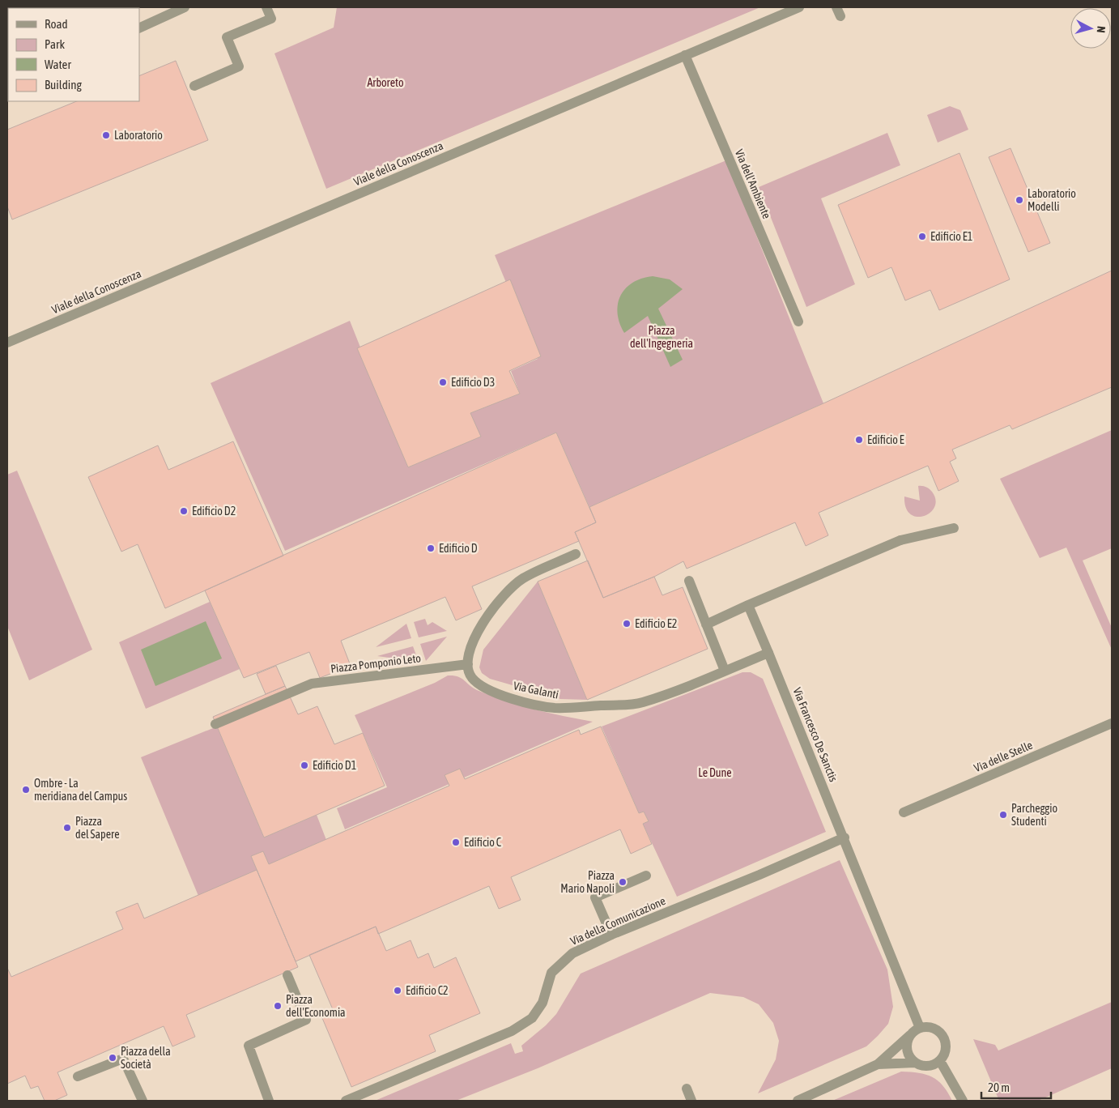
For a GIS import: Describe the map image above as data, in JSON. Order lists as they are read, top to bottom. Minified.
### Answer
{"streets":{"street":["Viale della Conoscenza","Via dell'Ambiente","Piazza Pomponio Leto","Via Galanti","Via Francesco De Sanctis","Via delle Stelle","Via della Comunicazione"]},"crossings":[["Viale della Conoscenza","Via dell'Ambiente"],["Piazza Pomponio Leto","Via Galanti"],["Via Galanti","Via Francesco De Sanctis"],["Via Francesco De Sanctis","Via della Comunicazione"]],"parks":["Arboreto","Piazza dell'Ingegneria","Le Dune"],"places":["Laboratorio","Laboratorio Modelli","Edificio E1","Edificio D3","Edificio E","Edificio D2","Edificio D","Edificio E2","Edificio D1","Ombre - La meridiana del Campus","Parcheggio Studenti","Piazza del Sapere","Edificio C","Piazza Mario Napoli","Edificio C2","Piazza dell'Economia","Piazza della Società"],"legend":["Road","Park","Water","Building"],"scale_bar":"20 m","north":"right"}
